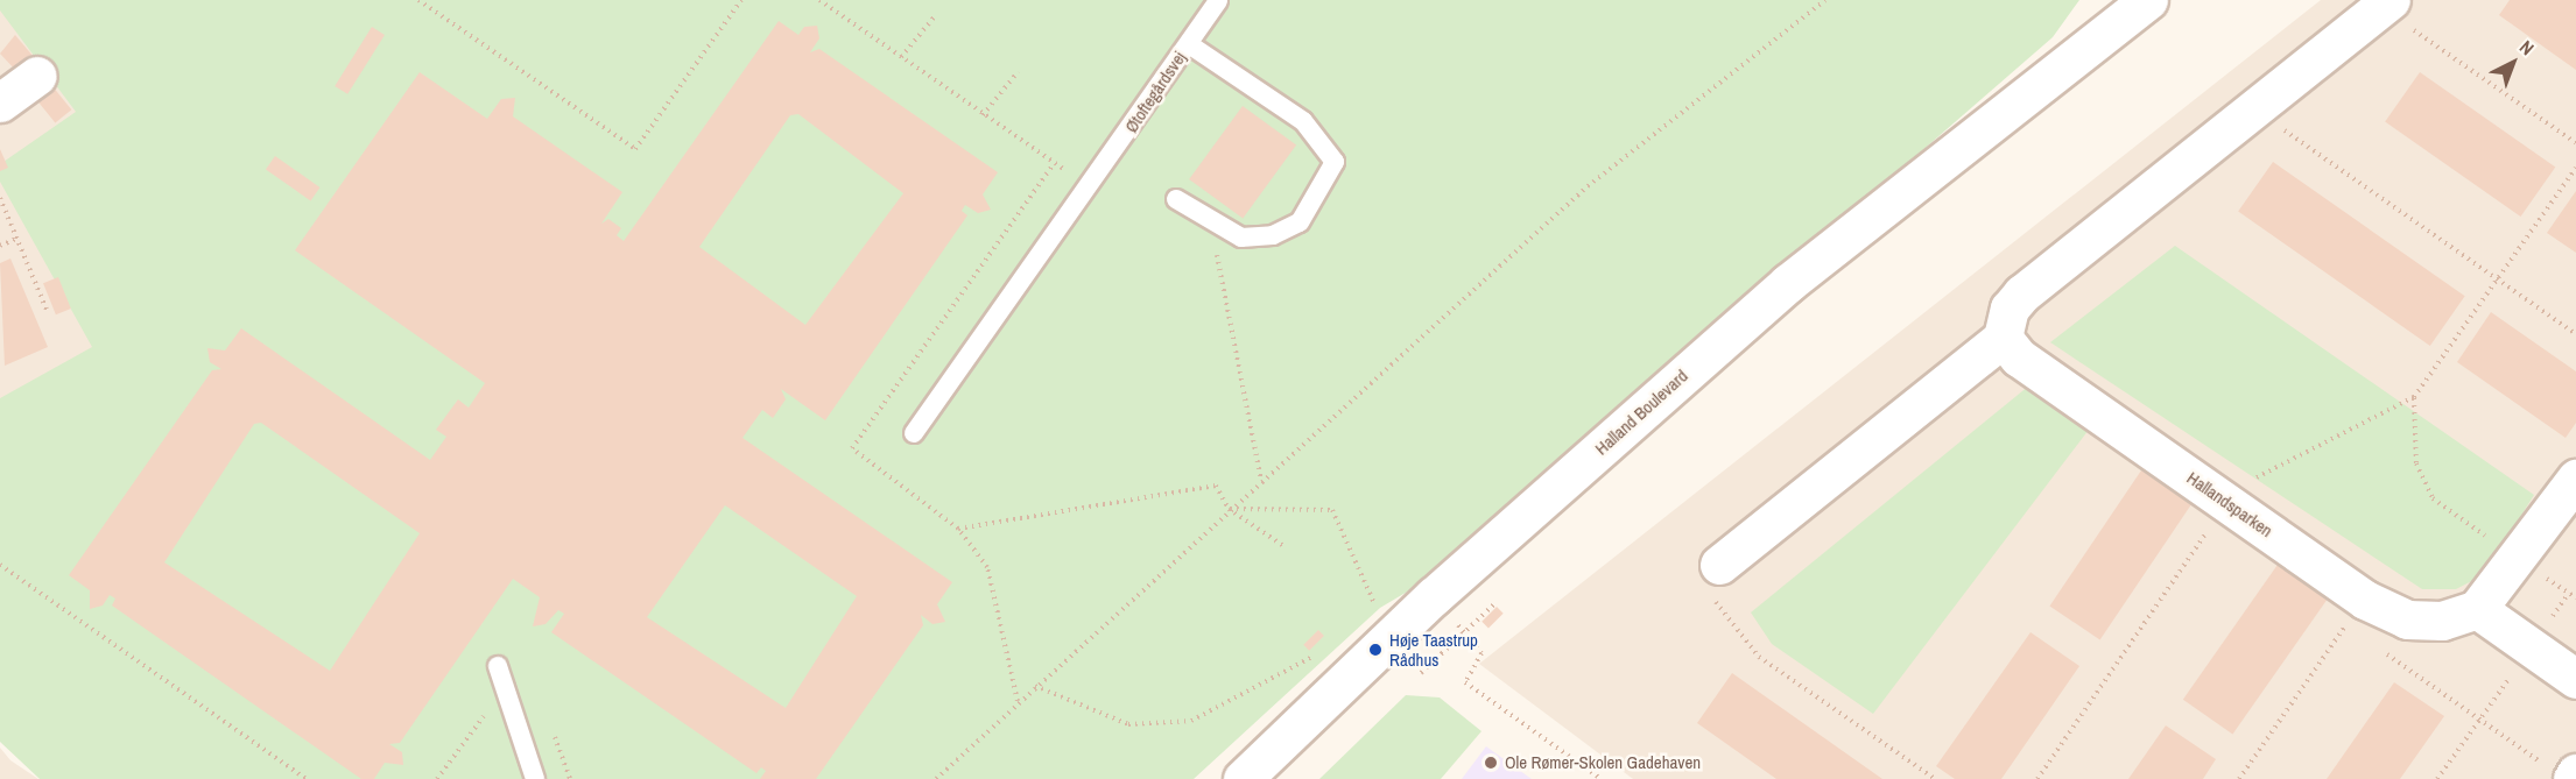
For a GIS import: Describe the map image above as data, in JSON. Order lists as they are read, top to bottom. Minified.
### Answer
{"streets":{"street":["Halland Boulevard","Hallandsparken"],"lane":["Øtoftegårdsvej"]},"places":["Høje Taastrup Rådhus","Ole Rømer-Skolen Gadehaven"],"north":"top right"}
